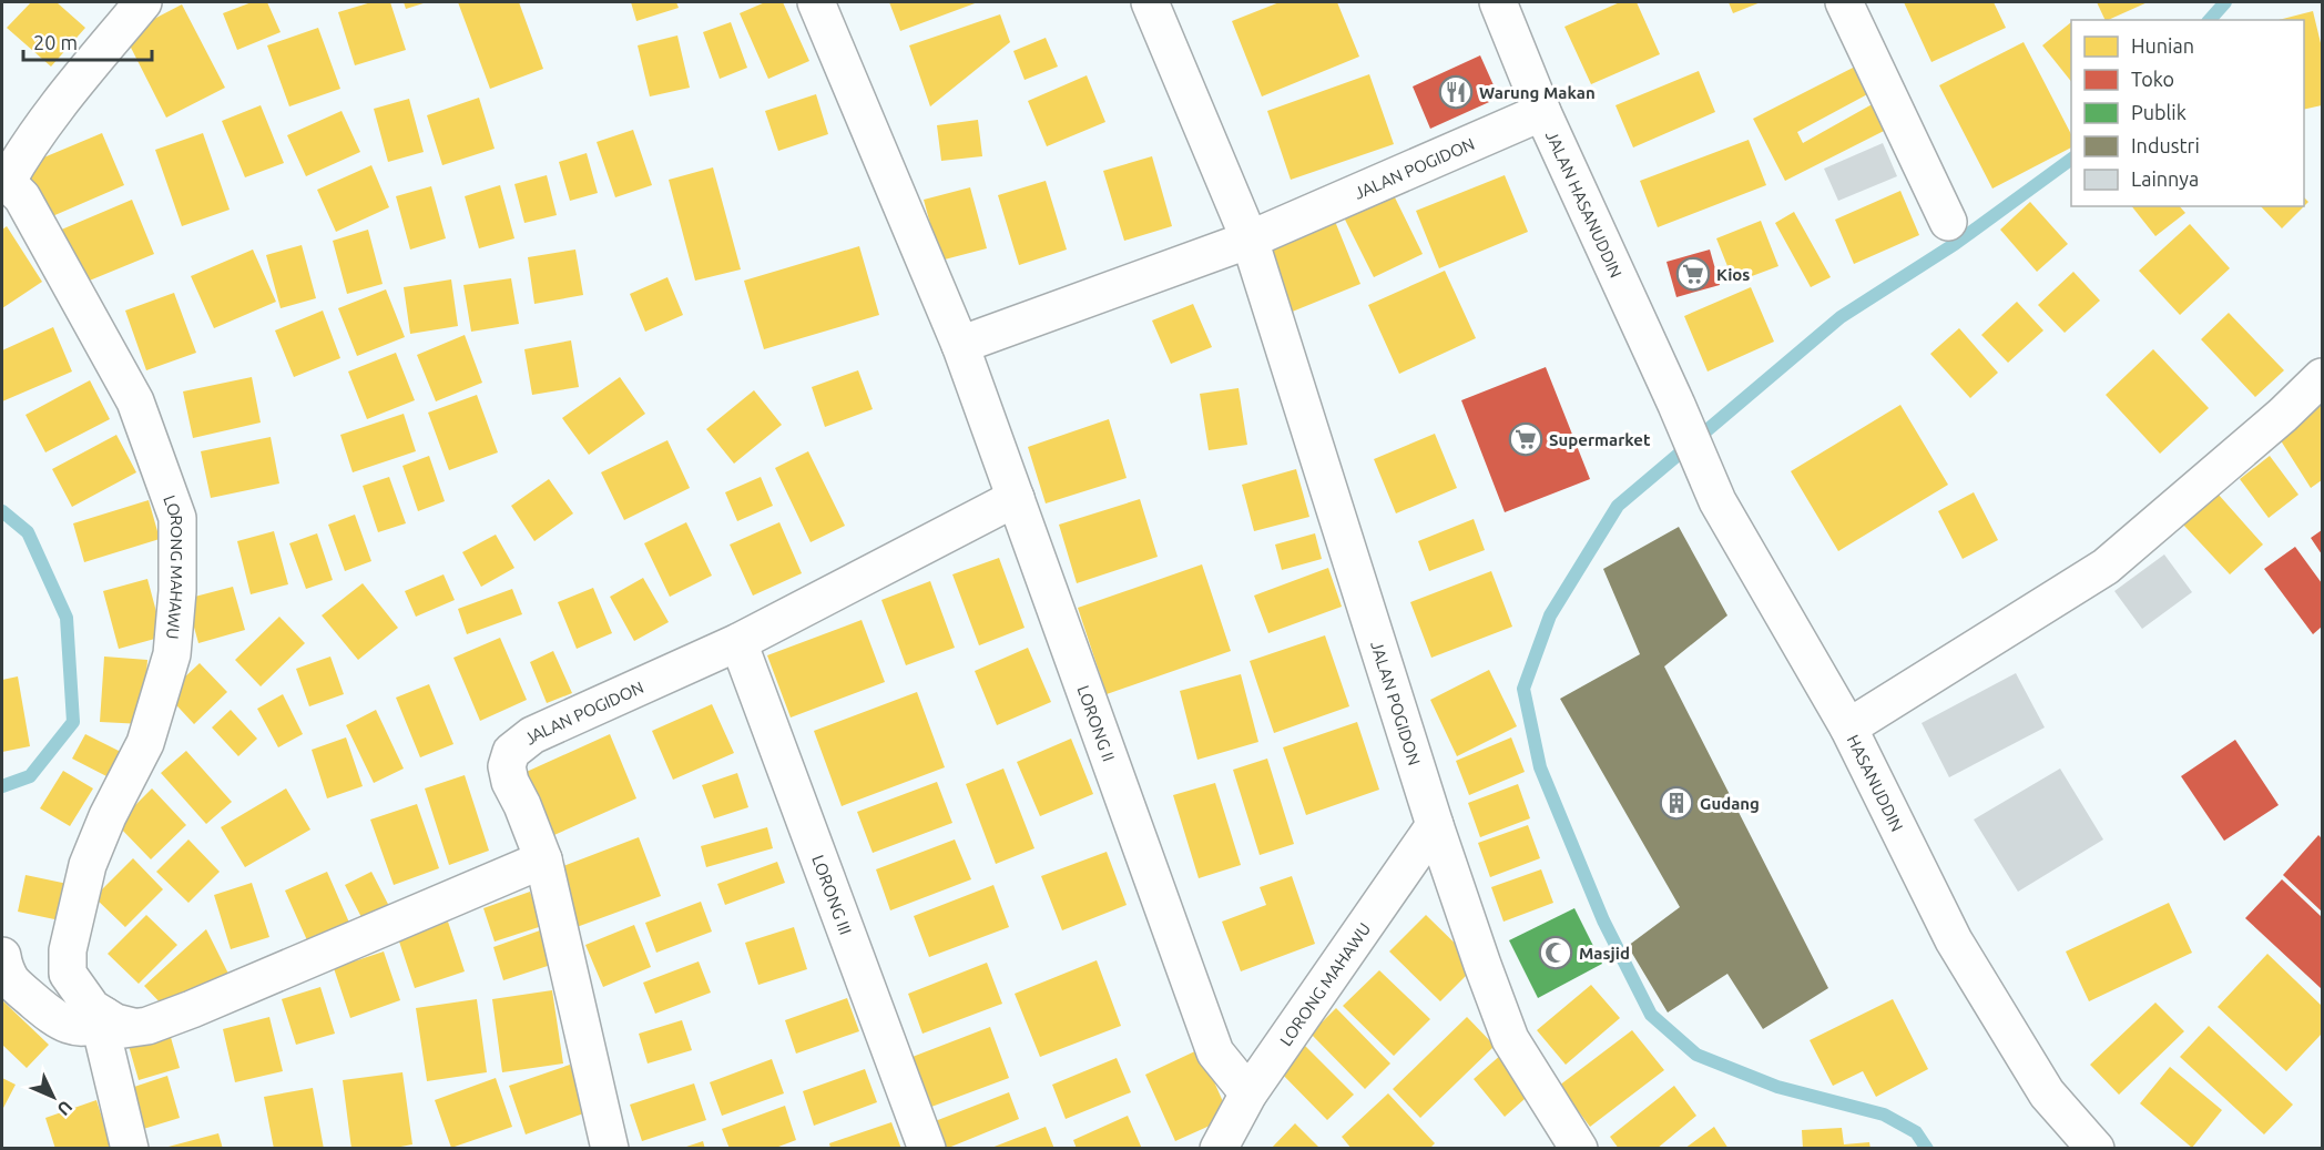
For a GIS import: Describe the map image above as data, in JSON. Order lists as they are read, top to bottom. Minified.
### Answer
{"streets":{"main road":["JALAN POGIDON","JALAN HASANUDDIN","LORONG MAHAWU","LORONG II","HASANUDDIN","LORONG III"]},"crossings":[["JALAN POGIDON","JALAN HASANUDDIN"],["JALAN POGIDON","LORONG MAHAWU"],["JALAN POGIDON","LORONG II"],["JALAN POGIDON","LORONG III"],["JALAN HASANUDDIN","HASANUDDIN"],["LORONG MAHAWU","LORONG II"]],"places":{"restaurant":["Warung Makan"],"supermarket":["Kios","Supermarket"],"building":["Gudang"],"mosque":["Masjid"]},"legend":["Hunian","Toko","Publik","Industri","Lainnya"],"scale_bar":"20 m","north":"bottom right"}
